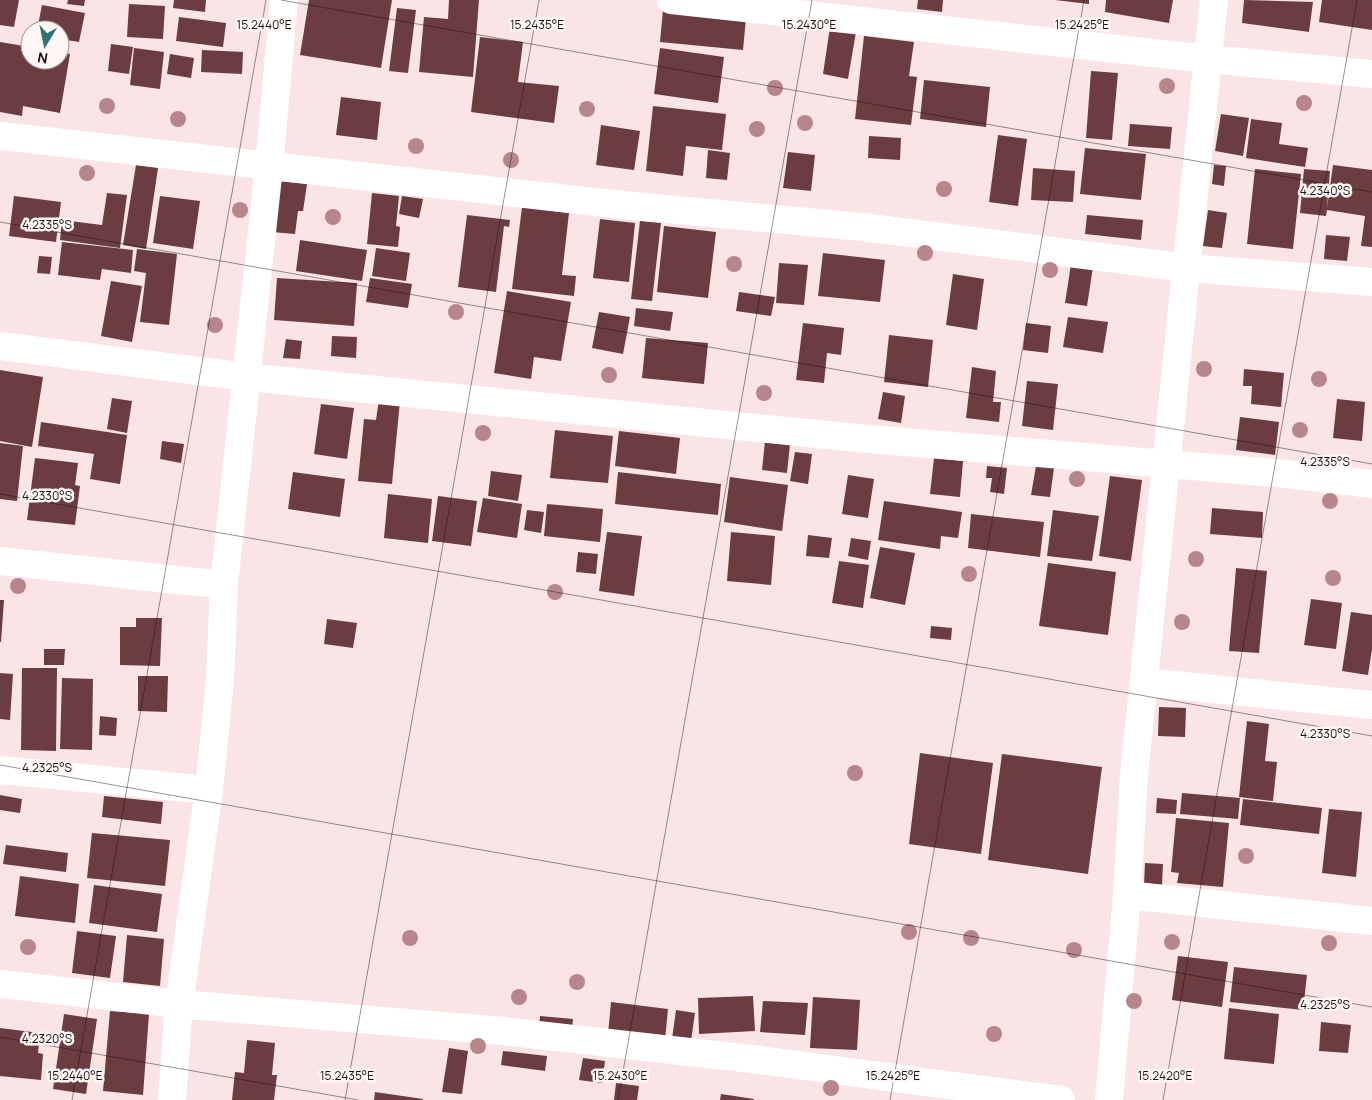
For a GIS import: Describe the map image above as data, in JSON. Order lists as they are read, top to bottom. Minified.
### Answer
{"north":"bottom","coordinates":["15.2440°E","15.2435°E","15.2430°E","15.2425°E","4.2340°S","4.2335°S","4.2330°S","4.2325°S","4.2320°S","15.2420°E"]}
